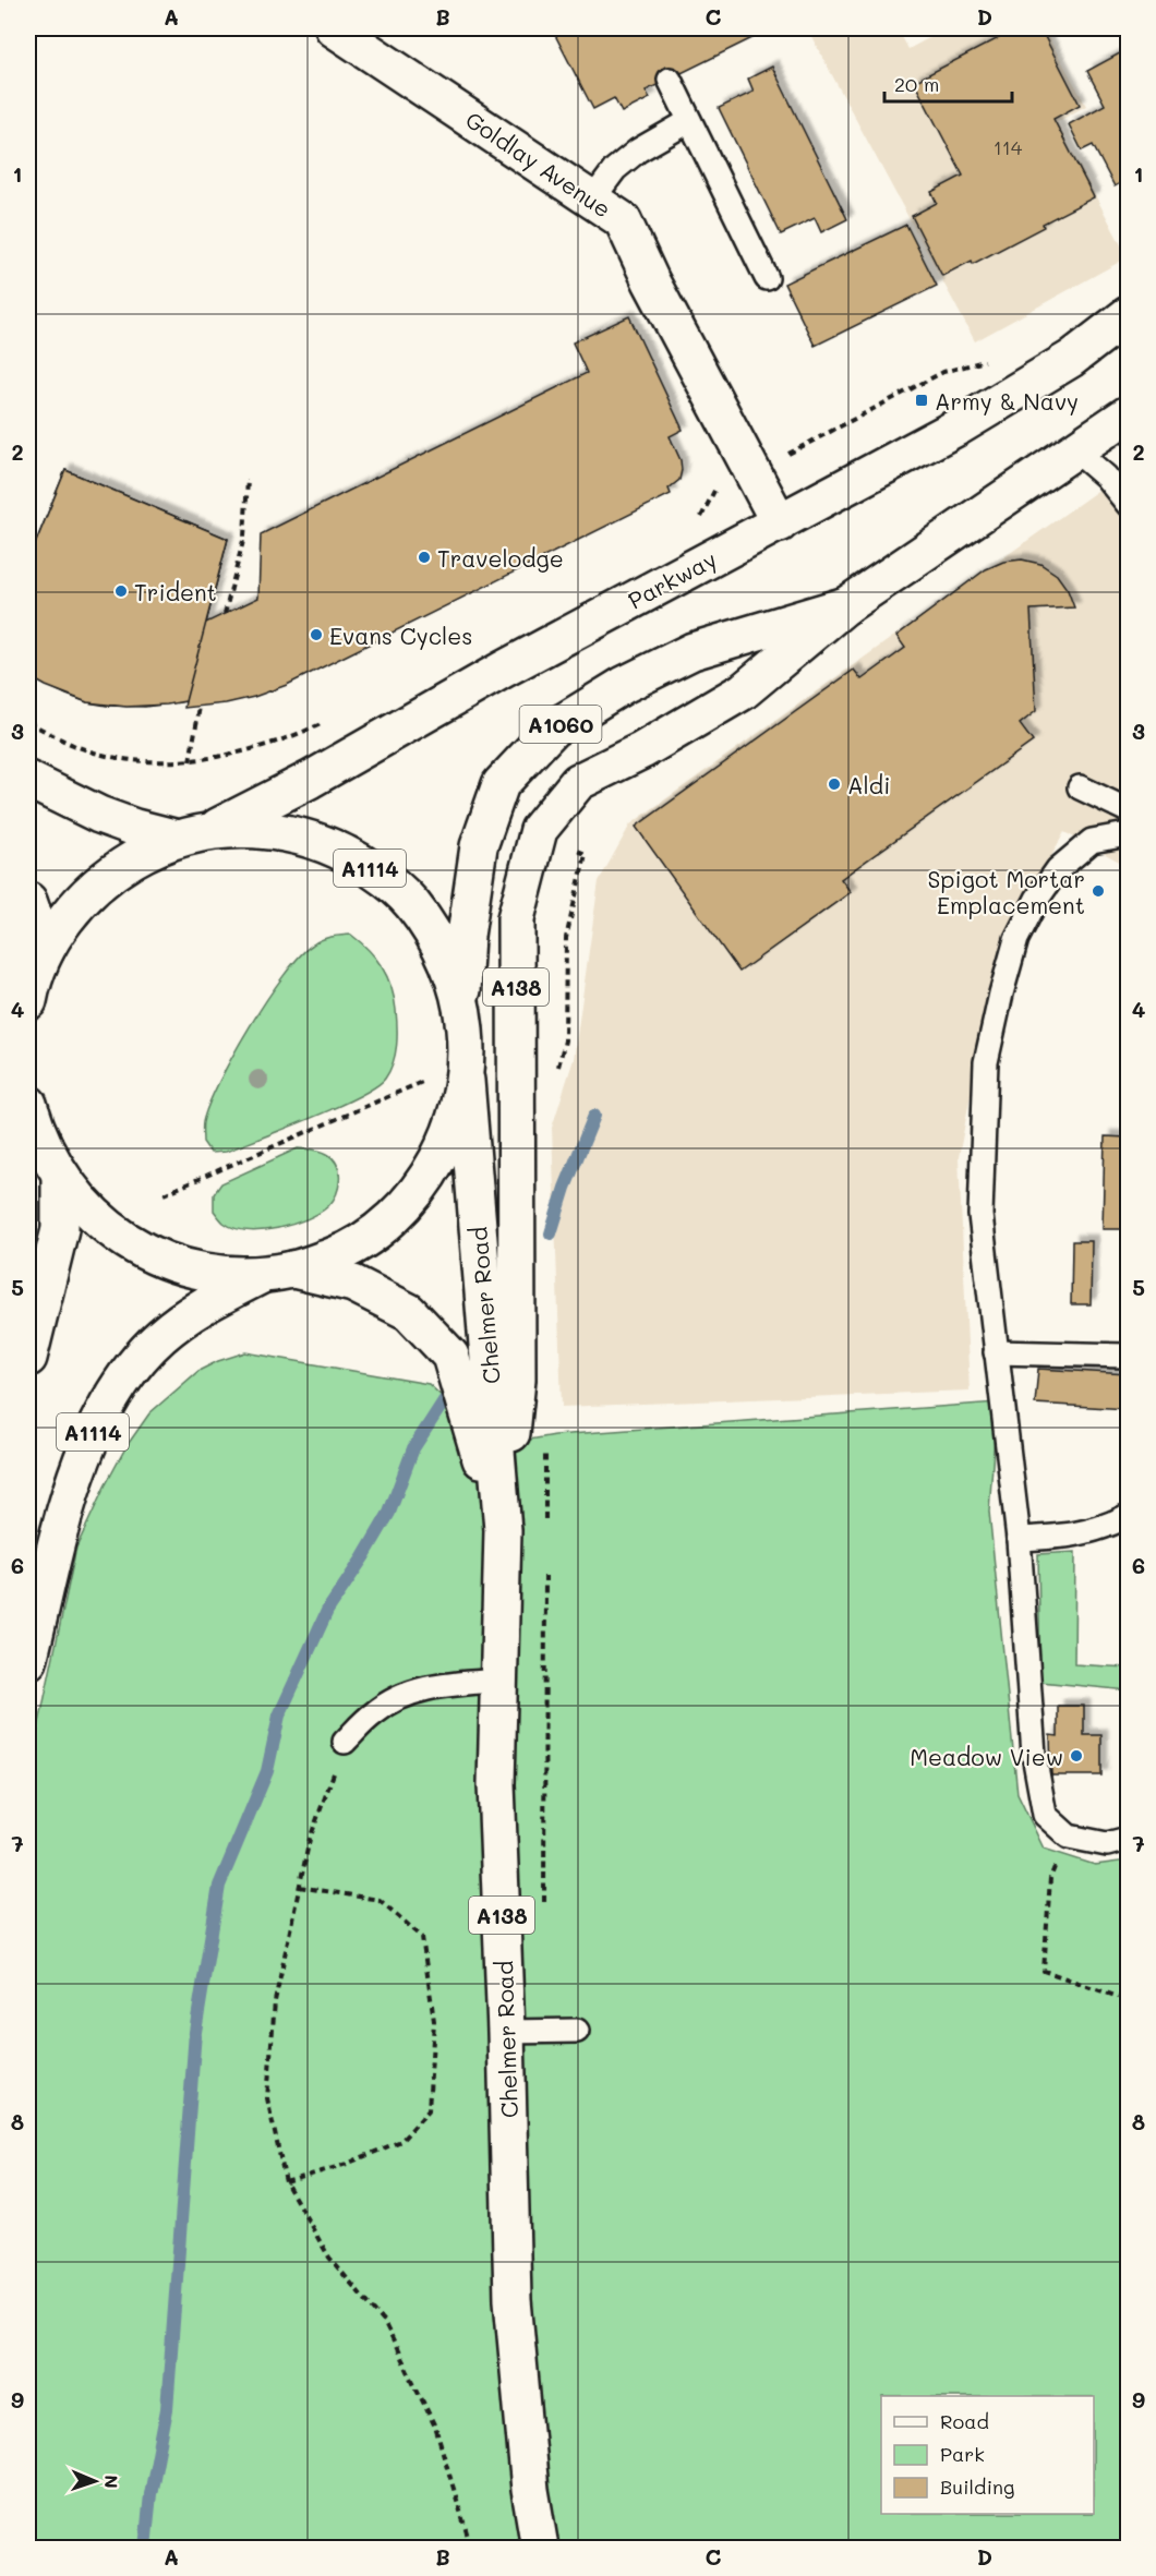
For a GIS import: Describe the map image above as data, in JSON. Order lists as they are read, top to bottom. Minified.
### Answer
{"streets":{"main road":["Goldlay Avenue","Parkway","A1060","A1114","A138","Chelmer Road"]},"crossings":[["Goldlay Avenue","Parkway"],["Parkway","A1114"],["A1060","A1114"],["A1060","A138"],["A1114","Chelmer Road"],["A138","Chelmer Road"]],"places":{"transit":["Army & Navy"],"other":["Travelodge","Trident","Evans Cycles","Aldi","Spigot Mortar Emplacement","Meadow View"]},"house_numbers":["114"],"legend":["Road","Park","Building"],"scale_bar":"20 m","north":"right","grid":{"columns":["A","B","C","D"],"rows":["1","2","3","4","5","6","7","8","9"]}}
